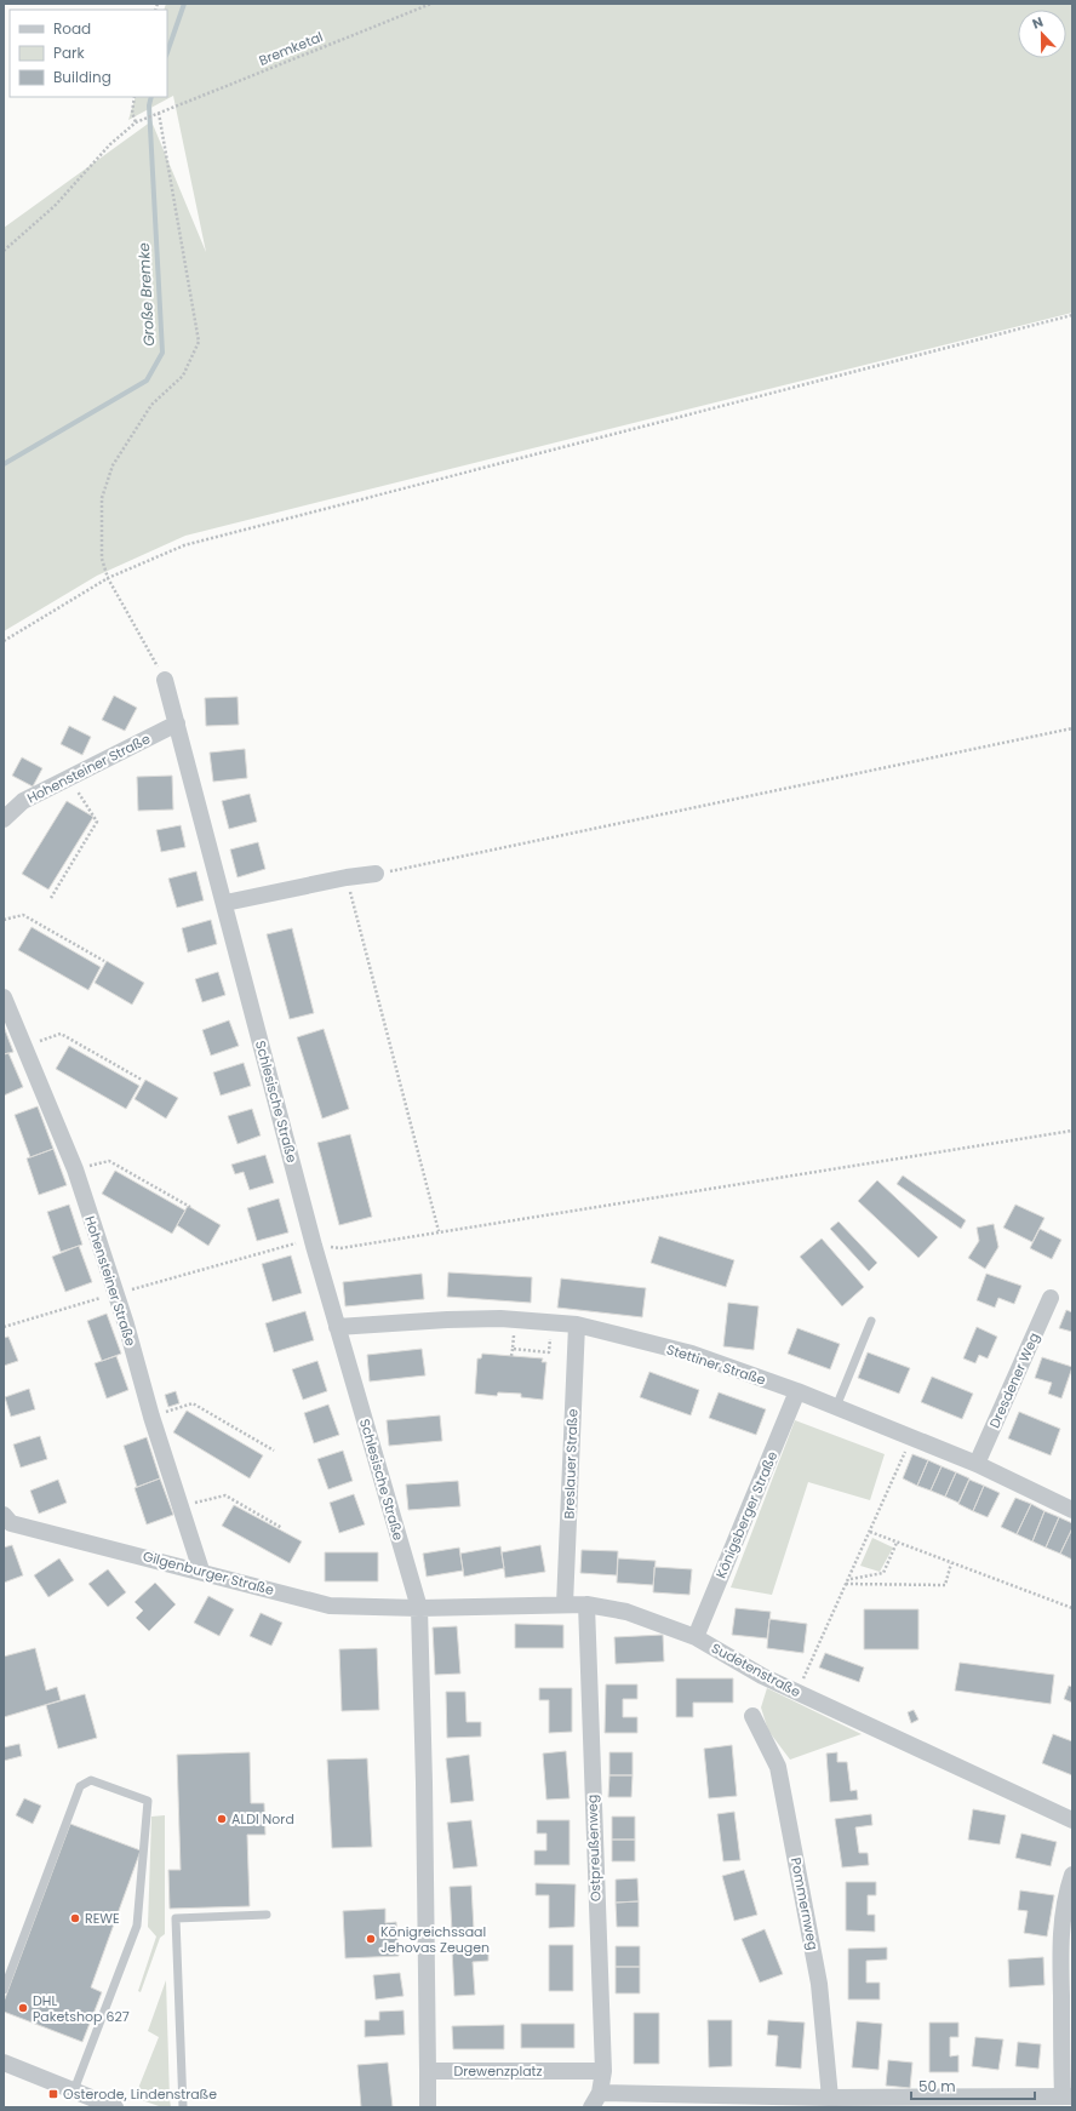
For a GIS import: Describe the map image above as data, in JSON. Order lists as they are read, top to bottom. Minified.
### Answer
{"streets":{"street":["Hohensteiner Straße","Schlesische Straße","Stettiner Straße","Dresdener Weg","Breslauer Straße","Königsberger Straße","Gilgenburger Straße","Sudetenstraße","Ostpreußenweg","Pommernweg","Drewenzplatz"],"path":["Bremketal"]},"crossings":[["Hohensteiner Straße","Schlesische Straße"],["Hohensteiner Straße","Gilgenburger Straße"],["Schlesische Straße","Stettiner Straße"],["Schlesische Straße","Gilgenburger Straße"],["Schlesische Straße","Sudetenstraße"],["Schlesische Straße","Drewenzplatz"],["Stettiner Straße","Dresdener Weg"],["Stettiner Straße","Breslauer Straße"],["Stettiner Straße","Königsberger Straße"],["Breslauer Straße","Sudetenstraße"],["Königsberger Straße","Sudetenstraße"],["Gilgenburger Straße","Sudetenstraße"],["Sudetenstraße","Ostpreußenweg"],["Ostpreußenweg","Drewenzplatz"]],"water":["Große Bremke"],"places":{"other":["ALDI Nord","REWE","Königreichssaal Jehovas Zeugen","DHL Paketshop 627"],"transit":["Osterode, Lindenstraße"]},"legend":["Road","Park","Building"],"scale_bar":"50 m","north":"top"}
